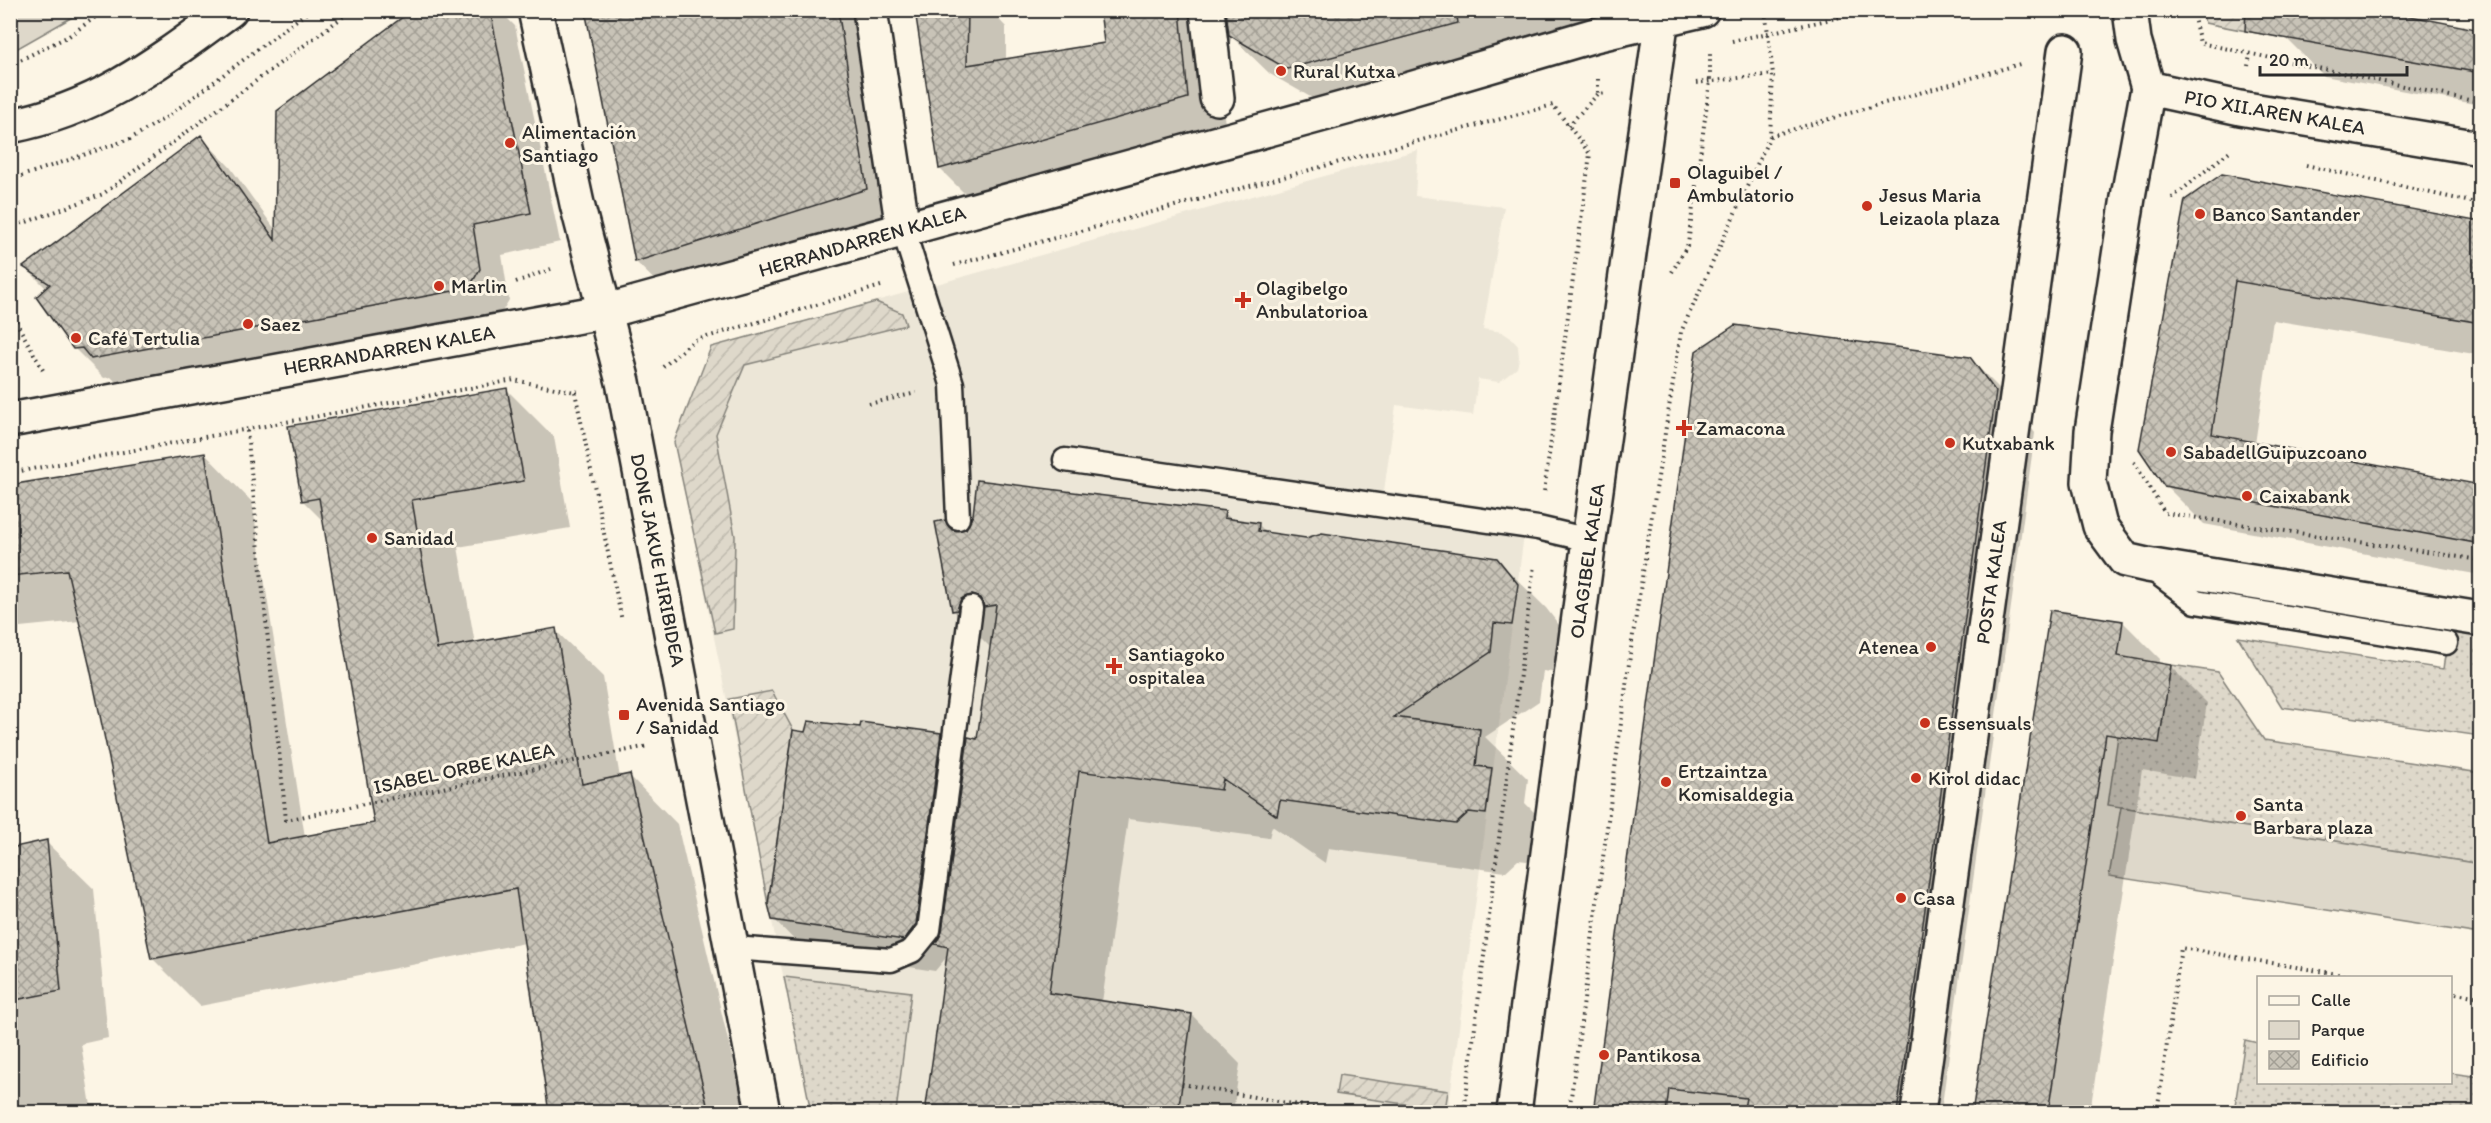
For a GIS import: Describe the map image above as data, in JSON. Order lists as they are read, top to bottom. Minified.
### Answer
{"streets":{"main road":["PIO XII.AREN KALEA","HERRANDARREN KALEA","DONE JAKUE HIRIBIDEA","OLAGIBEL KALEA","POSTA KALEA"],"path":["ISABEL ORBE KALEA"]},"crossings":[["HERRANDARREN KALEA","DONE JAKUE HIRIBIDEA"],["HERRANDARREN KALEA","OLAGIBEL KALEA"]],"places":{"other":["Rural Kutxa","Alimentación Santiago","Jesus Maria Leizaola plaza","Banco Santander","Marlin","Saez","Café Tertulia","Kutxabank","SabadellGuipuzcoano","Caixabank","Sanidad","Atenea","Essensuals","Kirol didac","Ertzaintza Komisaldegia","Santa Barbara plaza","Casa","Pantikosa"],"transit":["Olaguibel / Ambulatorio","Avenida Santiago / Sanidad"],"health":["Olagibelgo Anbulatorioa","Zamacona","Santiagoko ospitalea"]},"legend":["Calle","Parque","Edificio"],"scale_bar":"20 m"}
